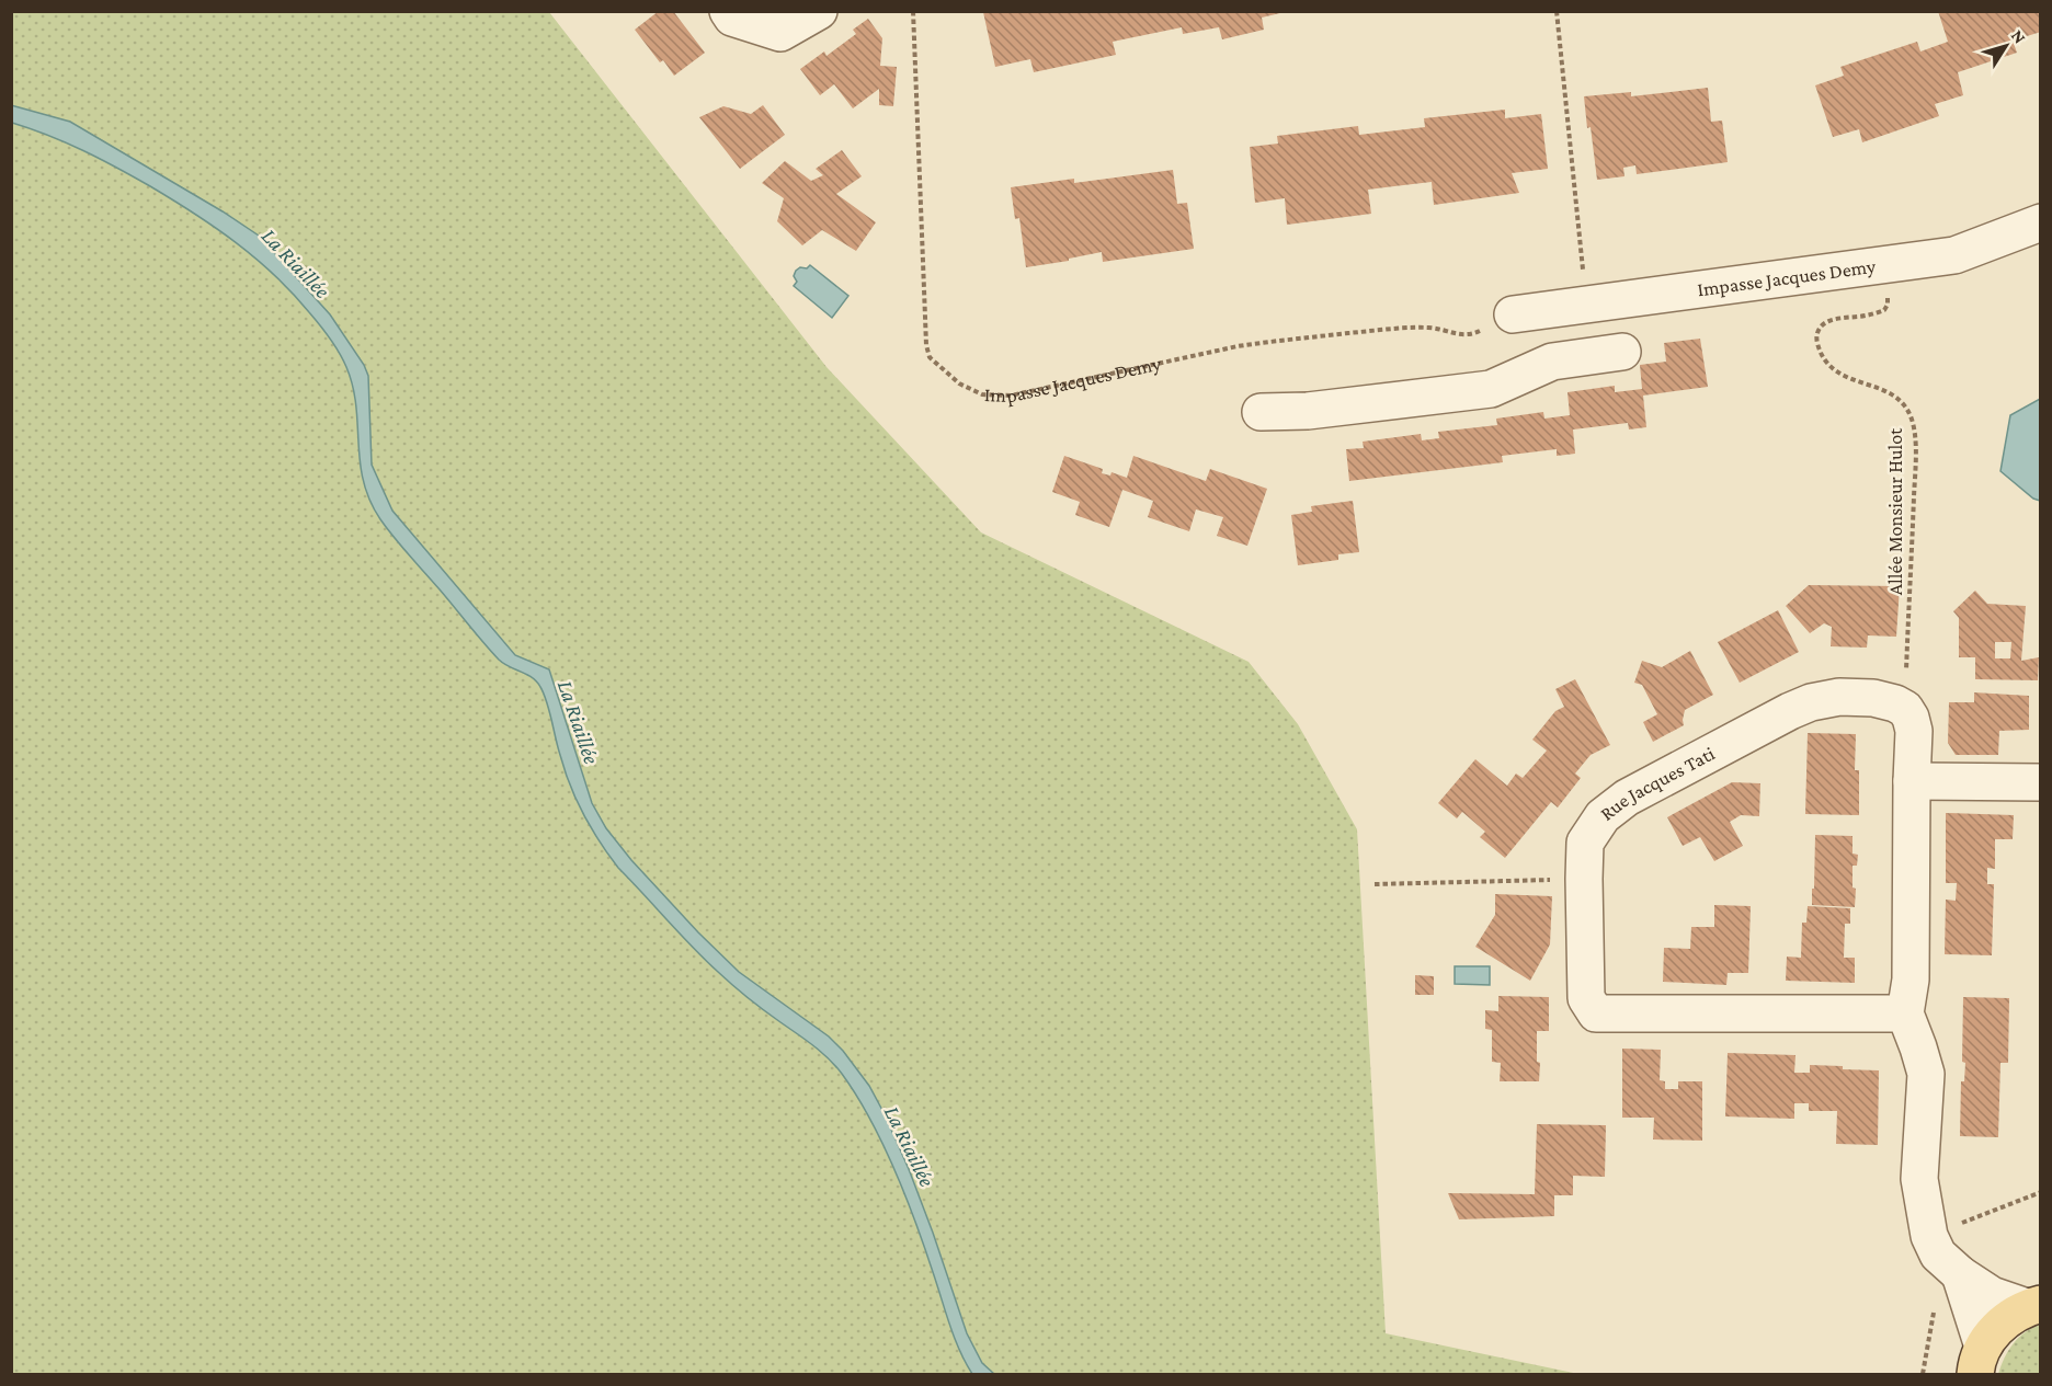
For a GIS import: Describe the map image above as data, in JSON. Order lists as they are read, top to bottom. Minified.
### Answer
{"streets":{"street":["Impasse Jacques Demy","Rue Jacques Tati"],"path":["Allée Monsieur Hulot"]},"crossings":[["Impasse Jacques Demy","Allée Monsieur Hulot"],["Allée Monsieur Hulot","Rue Jacques Tati"]],"water":["La Riaillée"],"north":"top right"}
